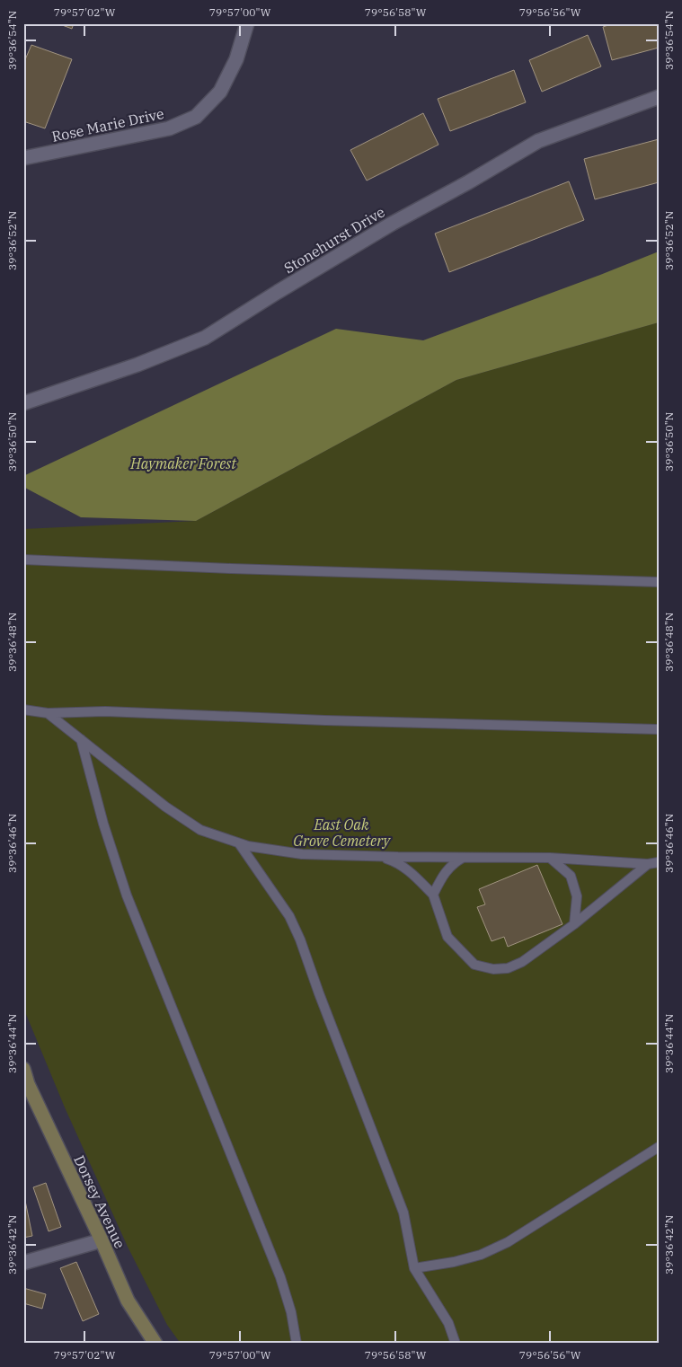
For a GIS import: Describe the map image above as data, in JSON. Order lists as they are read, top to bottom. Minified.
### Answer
{"streets":{"street":["Rose Marie Drive","Stonehurst Drive","Dorsey Avenue"]},"parks":["Haymaker Forest","East Oak Grove Cemetery"],"coordinates":["79°57'02\"W","79°57'00\"W","79°56'58\"W","79°56'56\"W","39°36'54\"N","39°36'52\"N","39°36'50\"N","39°36'48\"N","39°36'46\"N","39°36'44\"N","39°36'42\"N"]}
